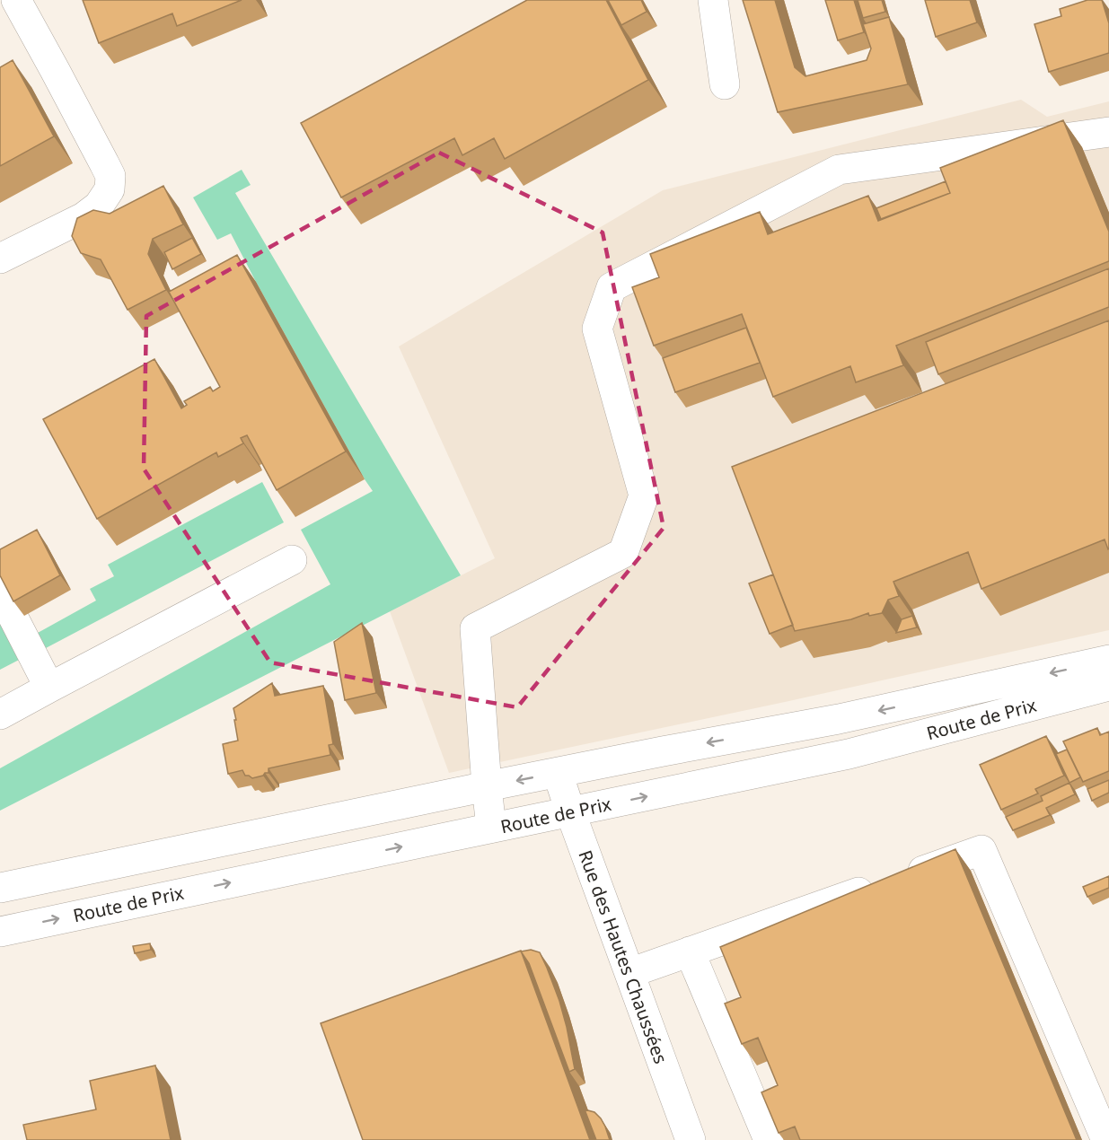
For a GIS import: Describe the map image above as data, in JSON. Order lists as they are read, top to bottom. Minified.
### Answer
{"streets":{"main road":["Route de Prix","Rue des Hautes Chaussées"]},"crossings":[["Route de Prix","Rue des Hautes Chaussées"]]}
